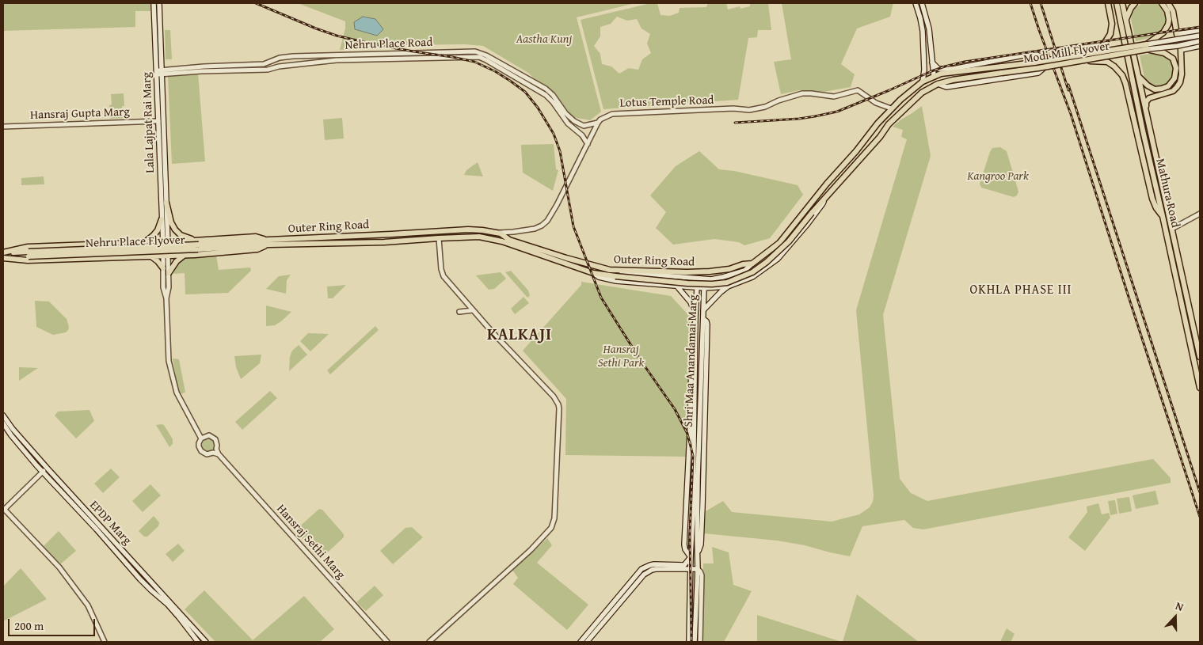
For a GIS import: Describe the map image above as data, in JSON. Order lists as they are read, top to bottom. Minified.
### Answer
{"streets":{"main road":["Modi Mill Flyover","Lala Lajpat Rai Marg","Mathura Road","Outer Ring Road","Nehru Place Flyover","Shri Maa Anandamai Marg","EPDP Marg"],"street":["Nehru Place Road","Lotus Temple Road","Hansraj Gupta Marg","Hansraj Sethi Marg"]},"crossings":[["Nehru Place Road","Lotus Temple Road"],["Nehru Place Road","Lala Lajpat Rai Marg"],["Modi Mill Flyover","Outer Ring Road"],["Lotus Temple Road","Outer Ring Road"],["Hansraj Gupta Marg","Lala Lajpat Rai Marg"],["Outer Ring Road","Nehru Place Flyover"]],"districts":["OKHLA PHASE III","KALKAJI"],"parks":["Aastha Kunj","Kangroo Park","Hansraj Sethi Park"],"scale_bar":"200 m","north":"top"}
